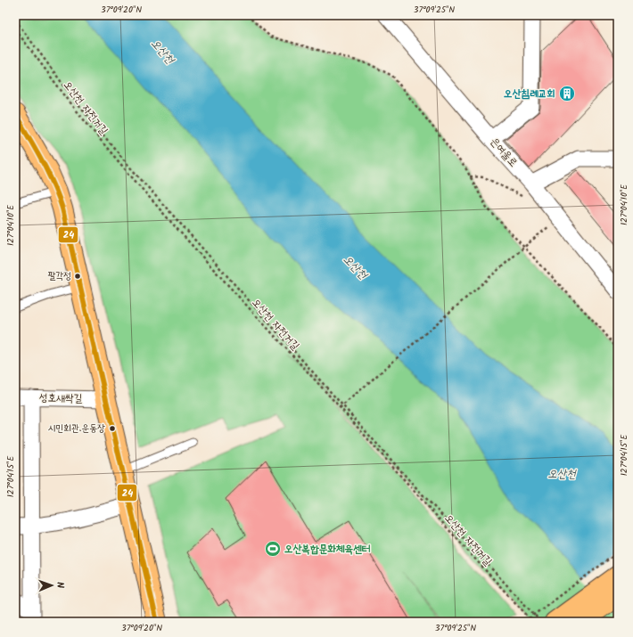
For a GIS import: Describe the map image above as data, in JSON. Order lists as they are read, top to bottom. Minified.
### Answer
{"streets":{"street":["은여울로","성호새싹길"],"path":["오산천 자전거길"]},"water":["오산천"],"places":{"building":["오산침례교회"],"other":["팔각정","시민회관.운동장"],"sports":["오산복합문화체육센터"]},"lines":["transit line 24"],"north":"right","coordinates":["37°09'20\"N","37°09'25\"N","127°04'10\"E","127°04'15\"E"]}
